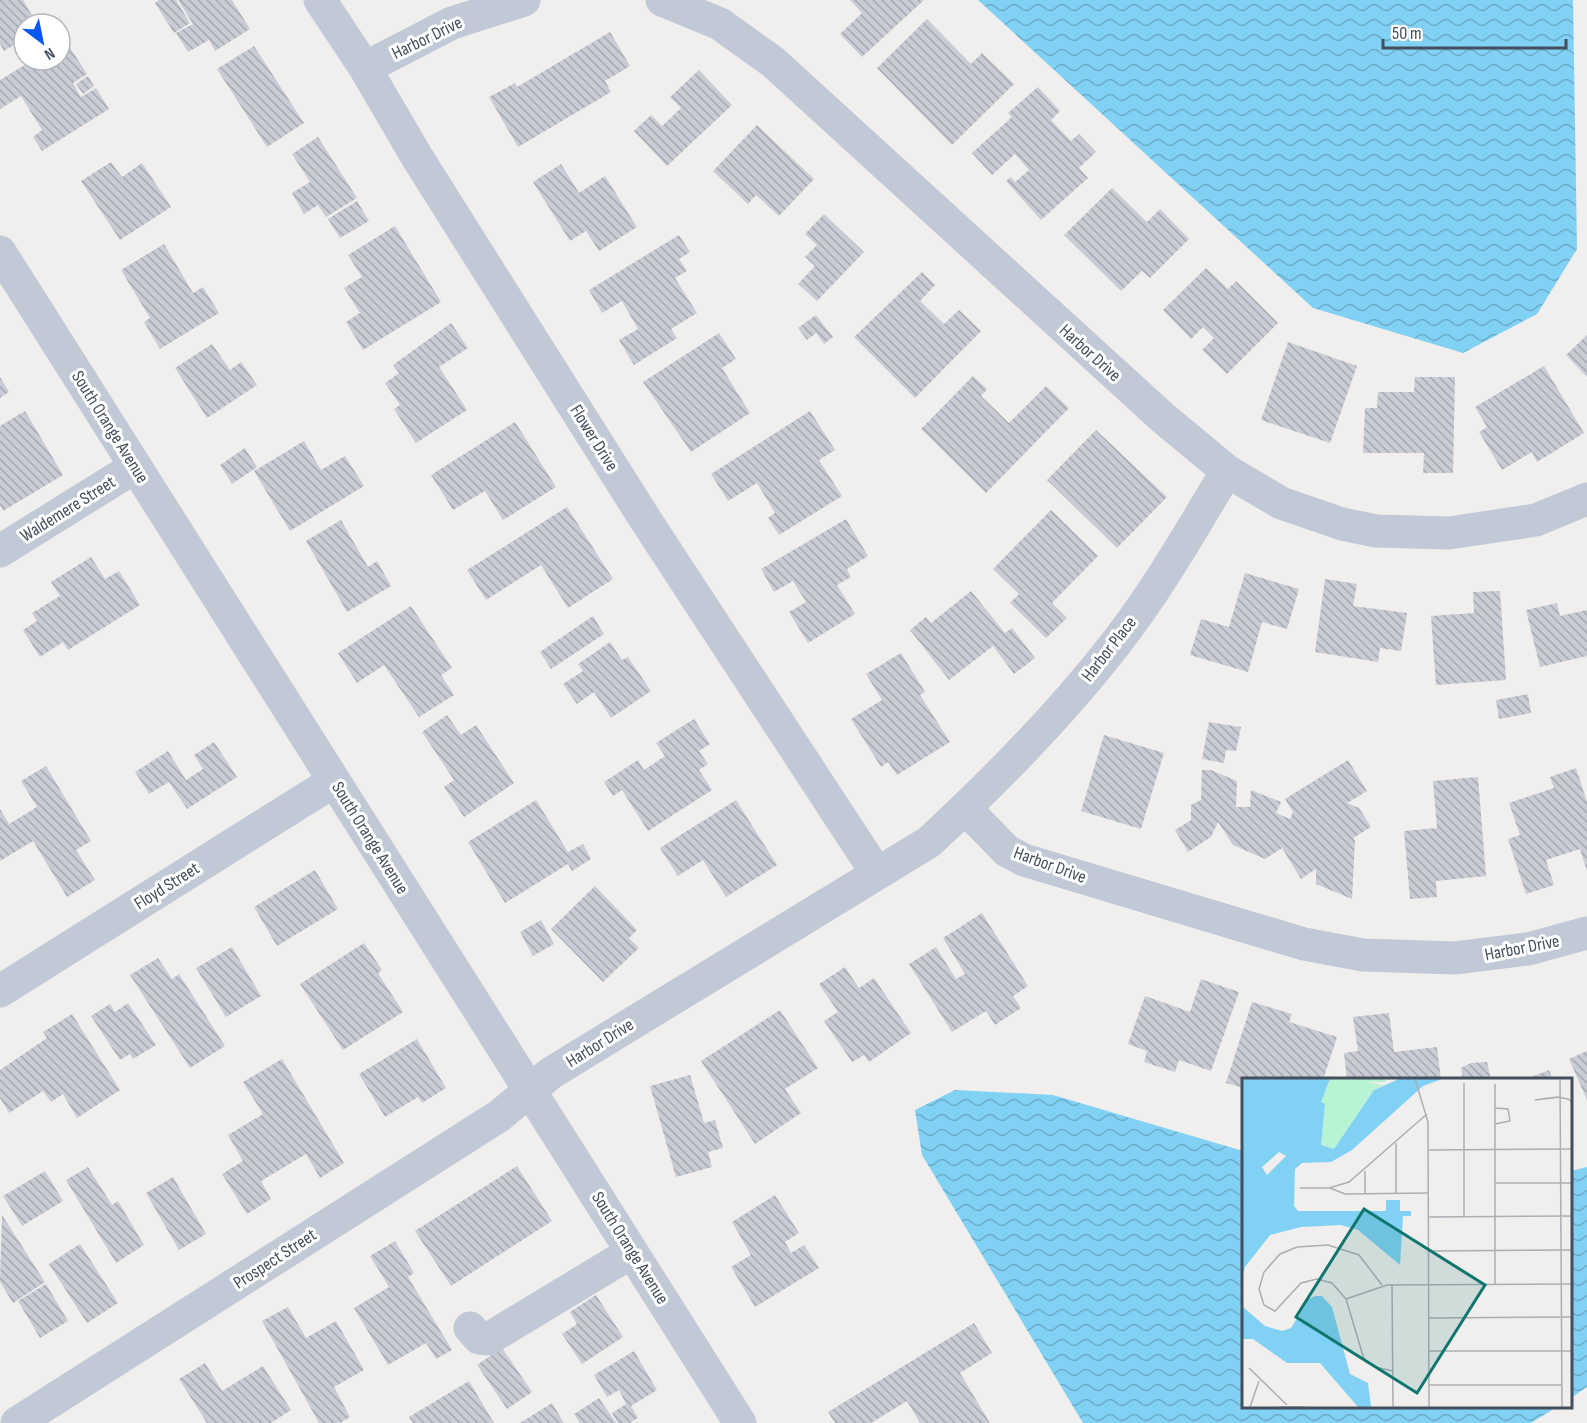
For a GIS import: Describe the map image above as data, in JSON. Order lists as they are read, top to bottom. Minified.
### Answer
{"streets":{"street":["Harbor Drive","South Orange Avenue","Flower Drive","Waldemere Street","Harbor Place","Floyd Street","Prospect Street"]},"crossings":[["Harbor Drive","South Orange Avenue"],["Harbor Drive","Flower Drive"],["Harbor Drive","Harbor Place"],["Harbor Drive","Prospect Street"],["South Orange Avenue","Waldemere Street"],["South Orange Avenue","Floyd Street"],["South Orange Avenue","Prospect Street"]],"scale_bar":"50 m","north":"bottom right"}
